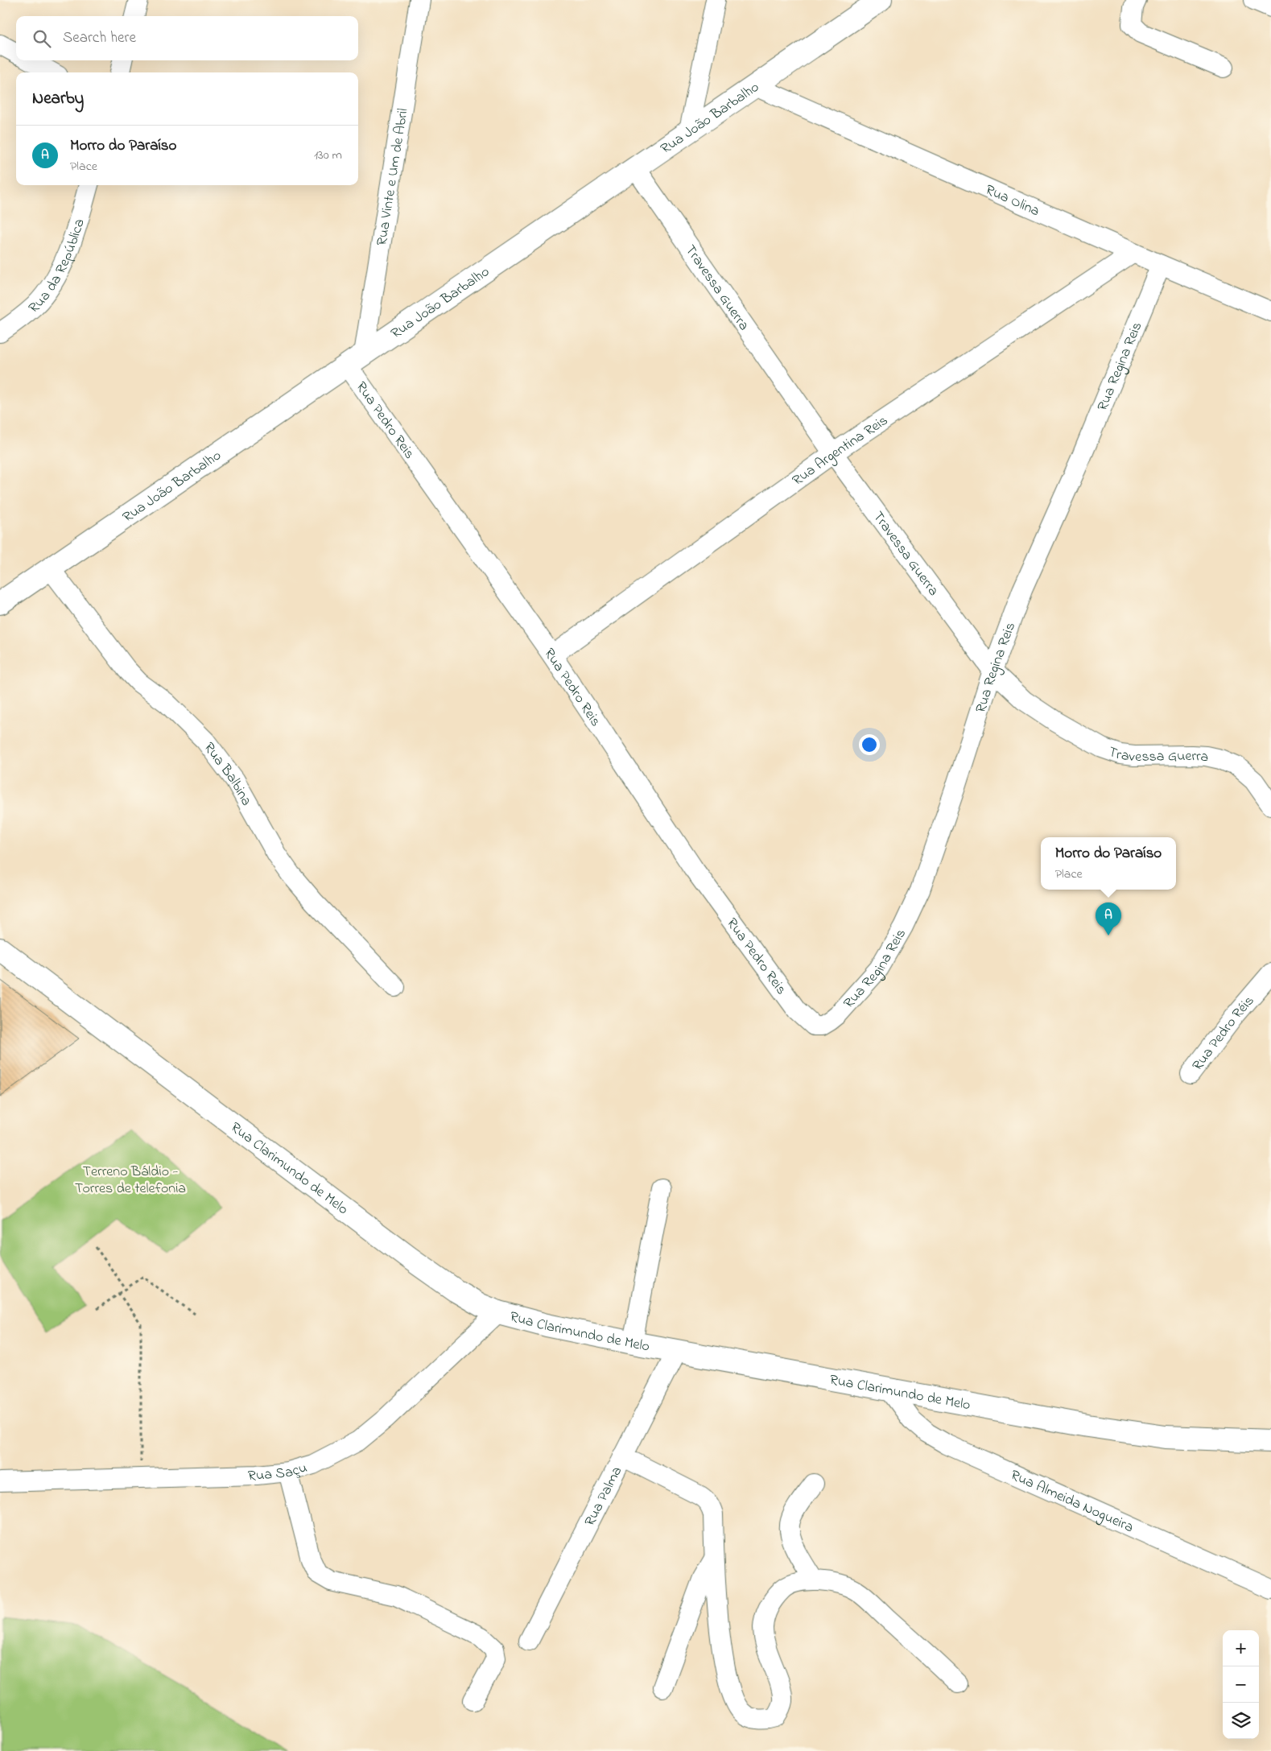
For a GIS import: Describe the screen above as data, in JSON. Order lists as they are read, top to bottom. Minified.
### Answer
{"streets":{"main road":["Rua João Barbalho","Rua Clarimundo de Melo"],"street":["Rua Vinte e Um de Abril","Rua Olina","Rua da República","Travessa Guerra","Rua Regina Reis","Rua Pedro Reis","Rua Argentina Reis","Rua Balbina","Rua Pedro Réis","Rua Saçu","Rua Palma","Rua Almeida Nogueira"]},"crossings":[["Rua João Barbalho","Rua Vinte e Um de Abril"],["Rua João Barbalho","Rua Olina"],["Rua João Barbalho","Travessa Guerra"],["Rua João Barbalho","Rua Pedro Reis"],["Rua João Barbalho","Rua Balbina"],["Rua Vinte e Um de Abril","Rua Pedro Reis"],["Rua Olina","Rua Regina Reis"],["Rua Olina","Rua Argentina Reis"],["Travessa Guerra","Rua Regina Reis"],["Travessa Guerra","Rua Argentina Reis"],["Rua Regina Reis","Rua Pedro Reis"],["Rua Pedro Reis","Rua Argentina Reis"],["Rua Clarimundo de Melo","Rua Saçu"],["Rua Clarimundo de Melo","Rua Palma"],["Rua Clarimundo de Melo","Rua Almeida Nogueira"]],"parks":["Terreno Báldio - Torres de telefonia"],"page":{"search":"Search here","heading":"Nearby","list":[{"mark":"A","name":"Morro do Paraíso","note":"Place","value":"130 m"}],"popup":["Morro do Paraíso","Place"],"pins":"A","map_buttons":["+","−"]}}
